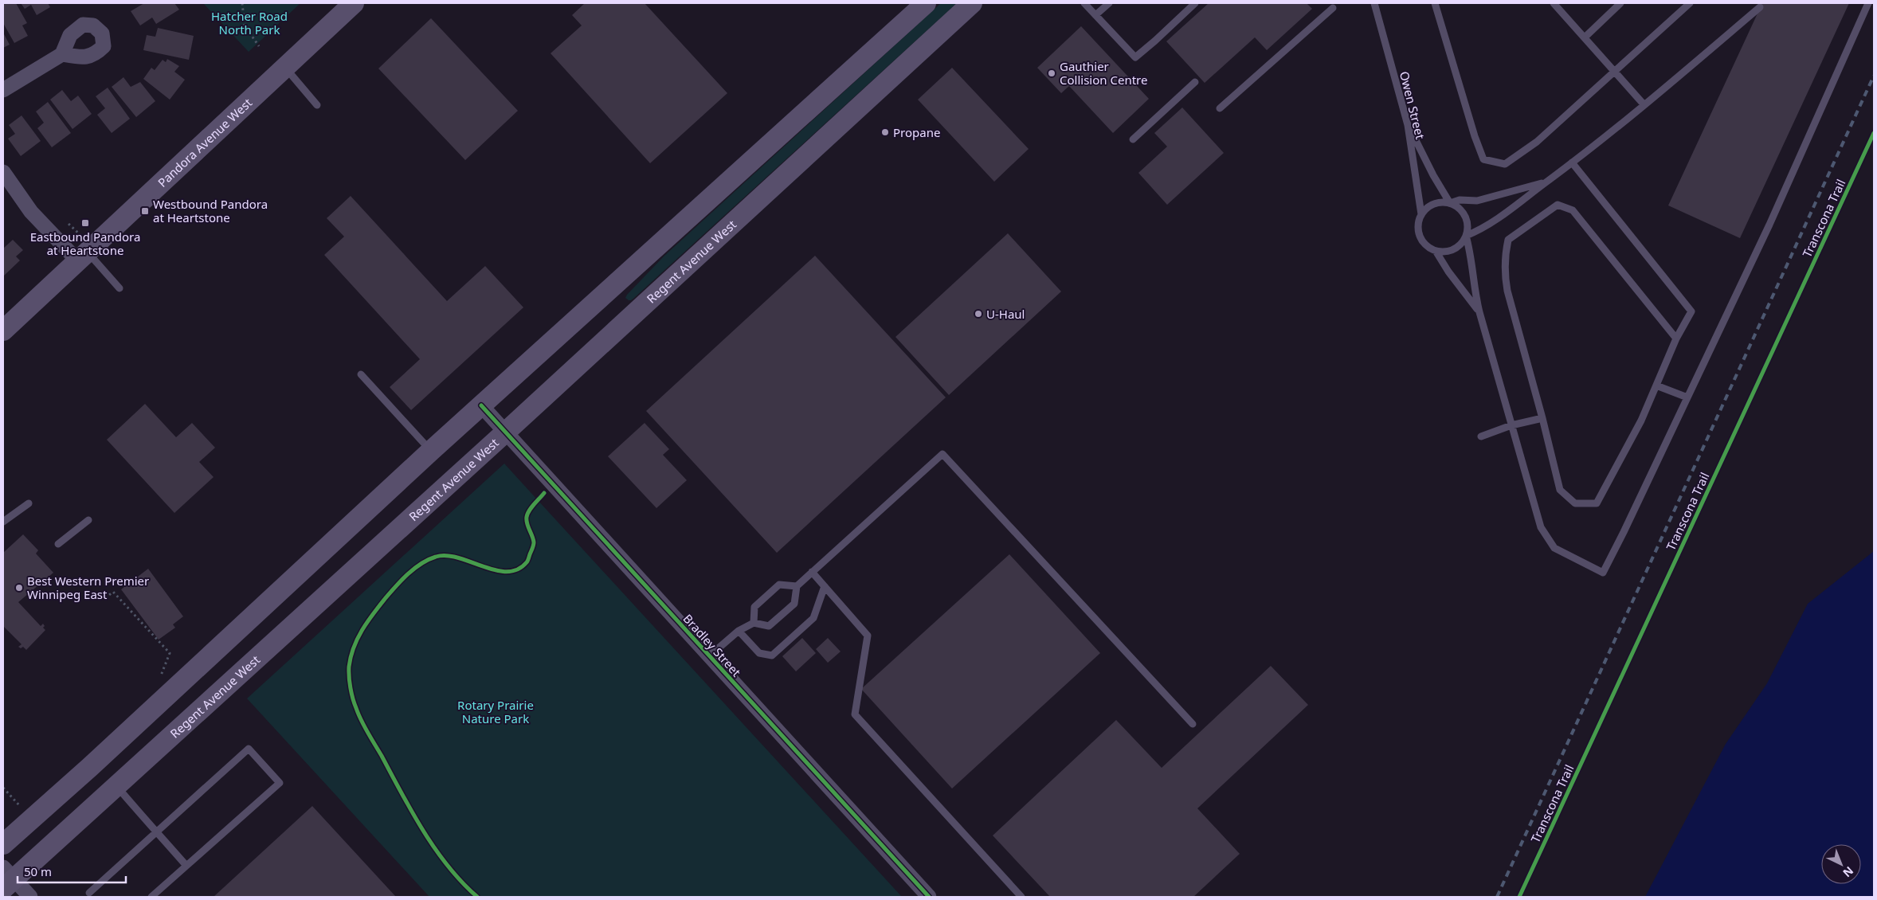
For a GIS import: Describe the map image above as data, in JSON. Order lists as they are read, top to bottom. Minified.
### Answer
{"streets":{"main road":["Pandora Avenue West","Regent Avenue West"],"street":["Bradley Street"],"lane":["Owen Street"],"cycle path":["Transcona Trail"]},"crossings":[["Regent Avenue West","Bradley Street"]],"parks":["Hatcher Road North Park","Rotary Prairie Nature Park"],"places":{"other":["Gauthier Collision Centre","Propane","U-Haul","Best Western Premier Winnipeg East"],"transit":["Westbound Pandora at Heartstone","Eastbound Pandora at Heartstone"]},"scale_bar":"50 m","north":"bottom right"}
